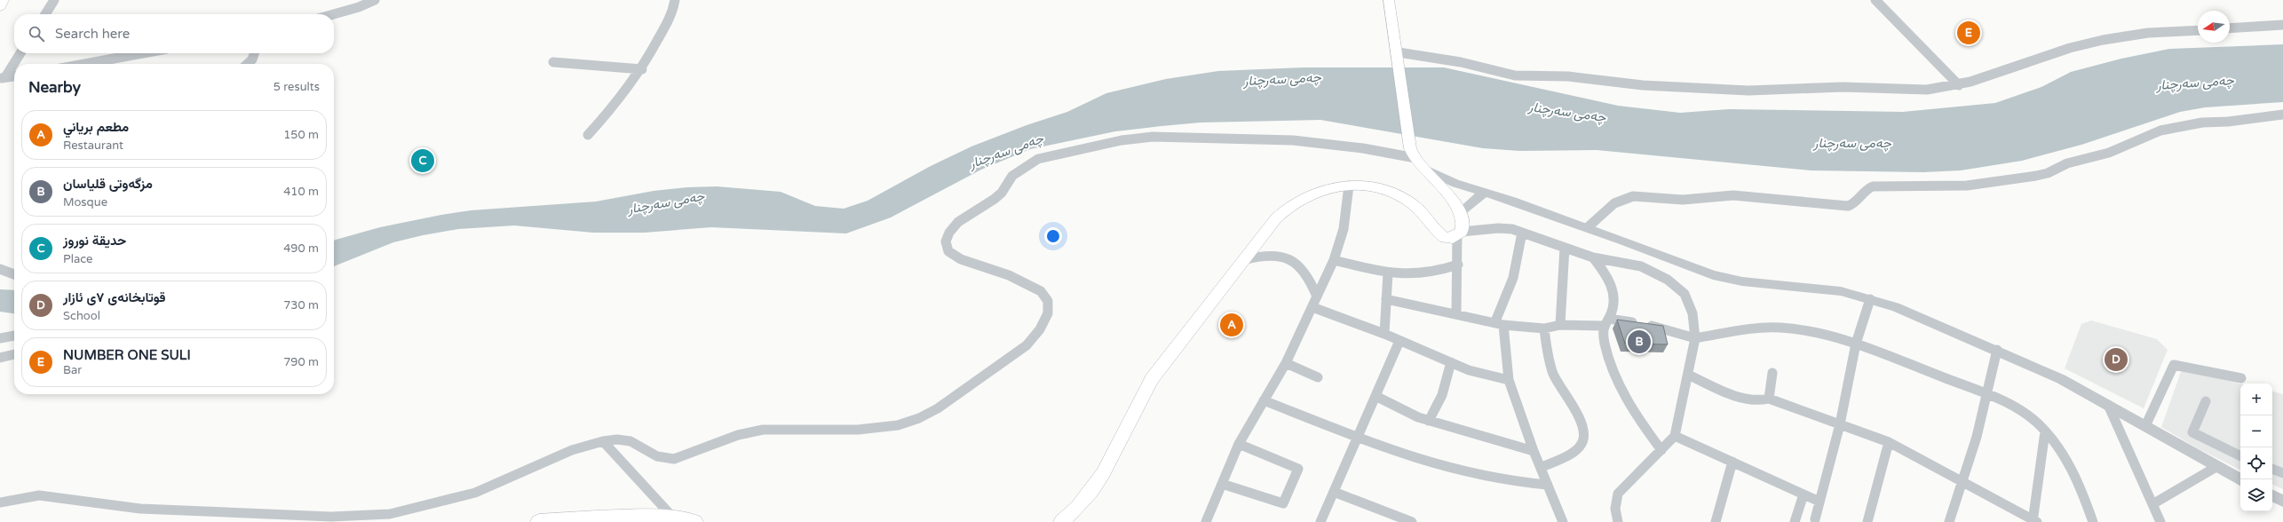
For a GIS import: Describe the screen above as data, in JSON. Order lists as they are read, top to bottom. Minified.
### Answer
{"water":["چەمی سەرچنار"],"north":"left","page":{"search":"Search here","pins":["E","C","A","B","D"],"heading":["Nearby","5 results"],"list":[{"mark":"A","name":"مطعم برياني","note":"Restaurant","value":"150 m"},{"mark":"B","name":"مزگەوتی قلیاسان","note":"Mosque","value":"410 m"},{"mark":"C","name":"حديقة نوروز","note":"Place","value":"490 m"},{"mark":"D","name":"قوتابخانەی ٧ی ئازار","note":"School","value":"730 m"},{"mark":"E","name":"NUMBER ONE SULI","note":"Bar","value":"790 m"}],"map_buttons":["+","−"]}}
